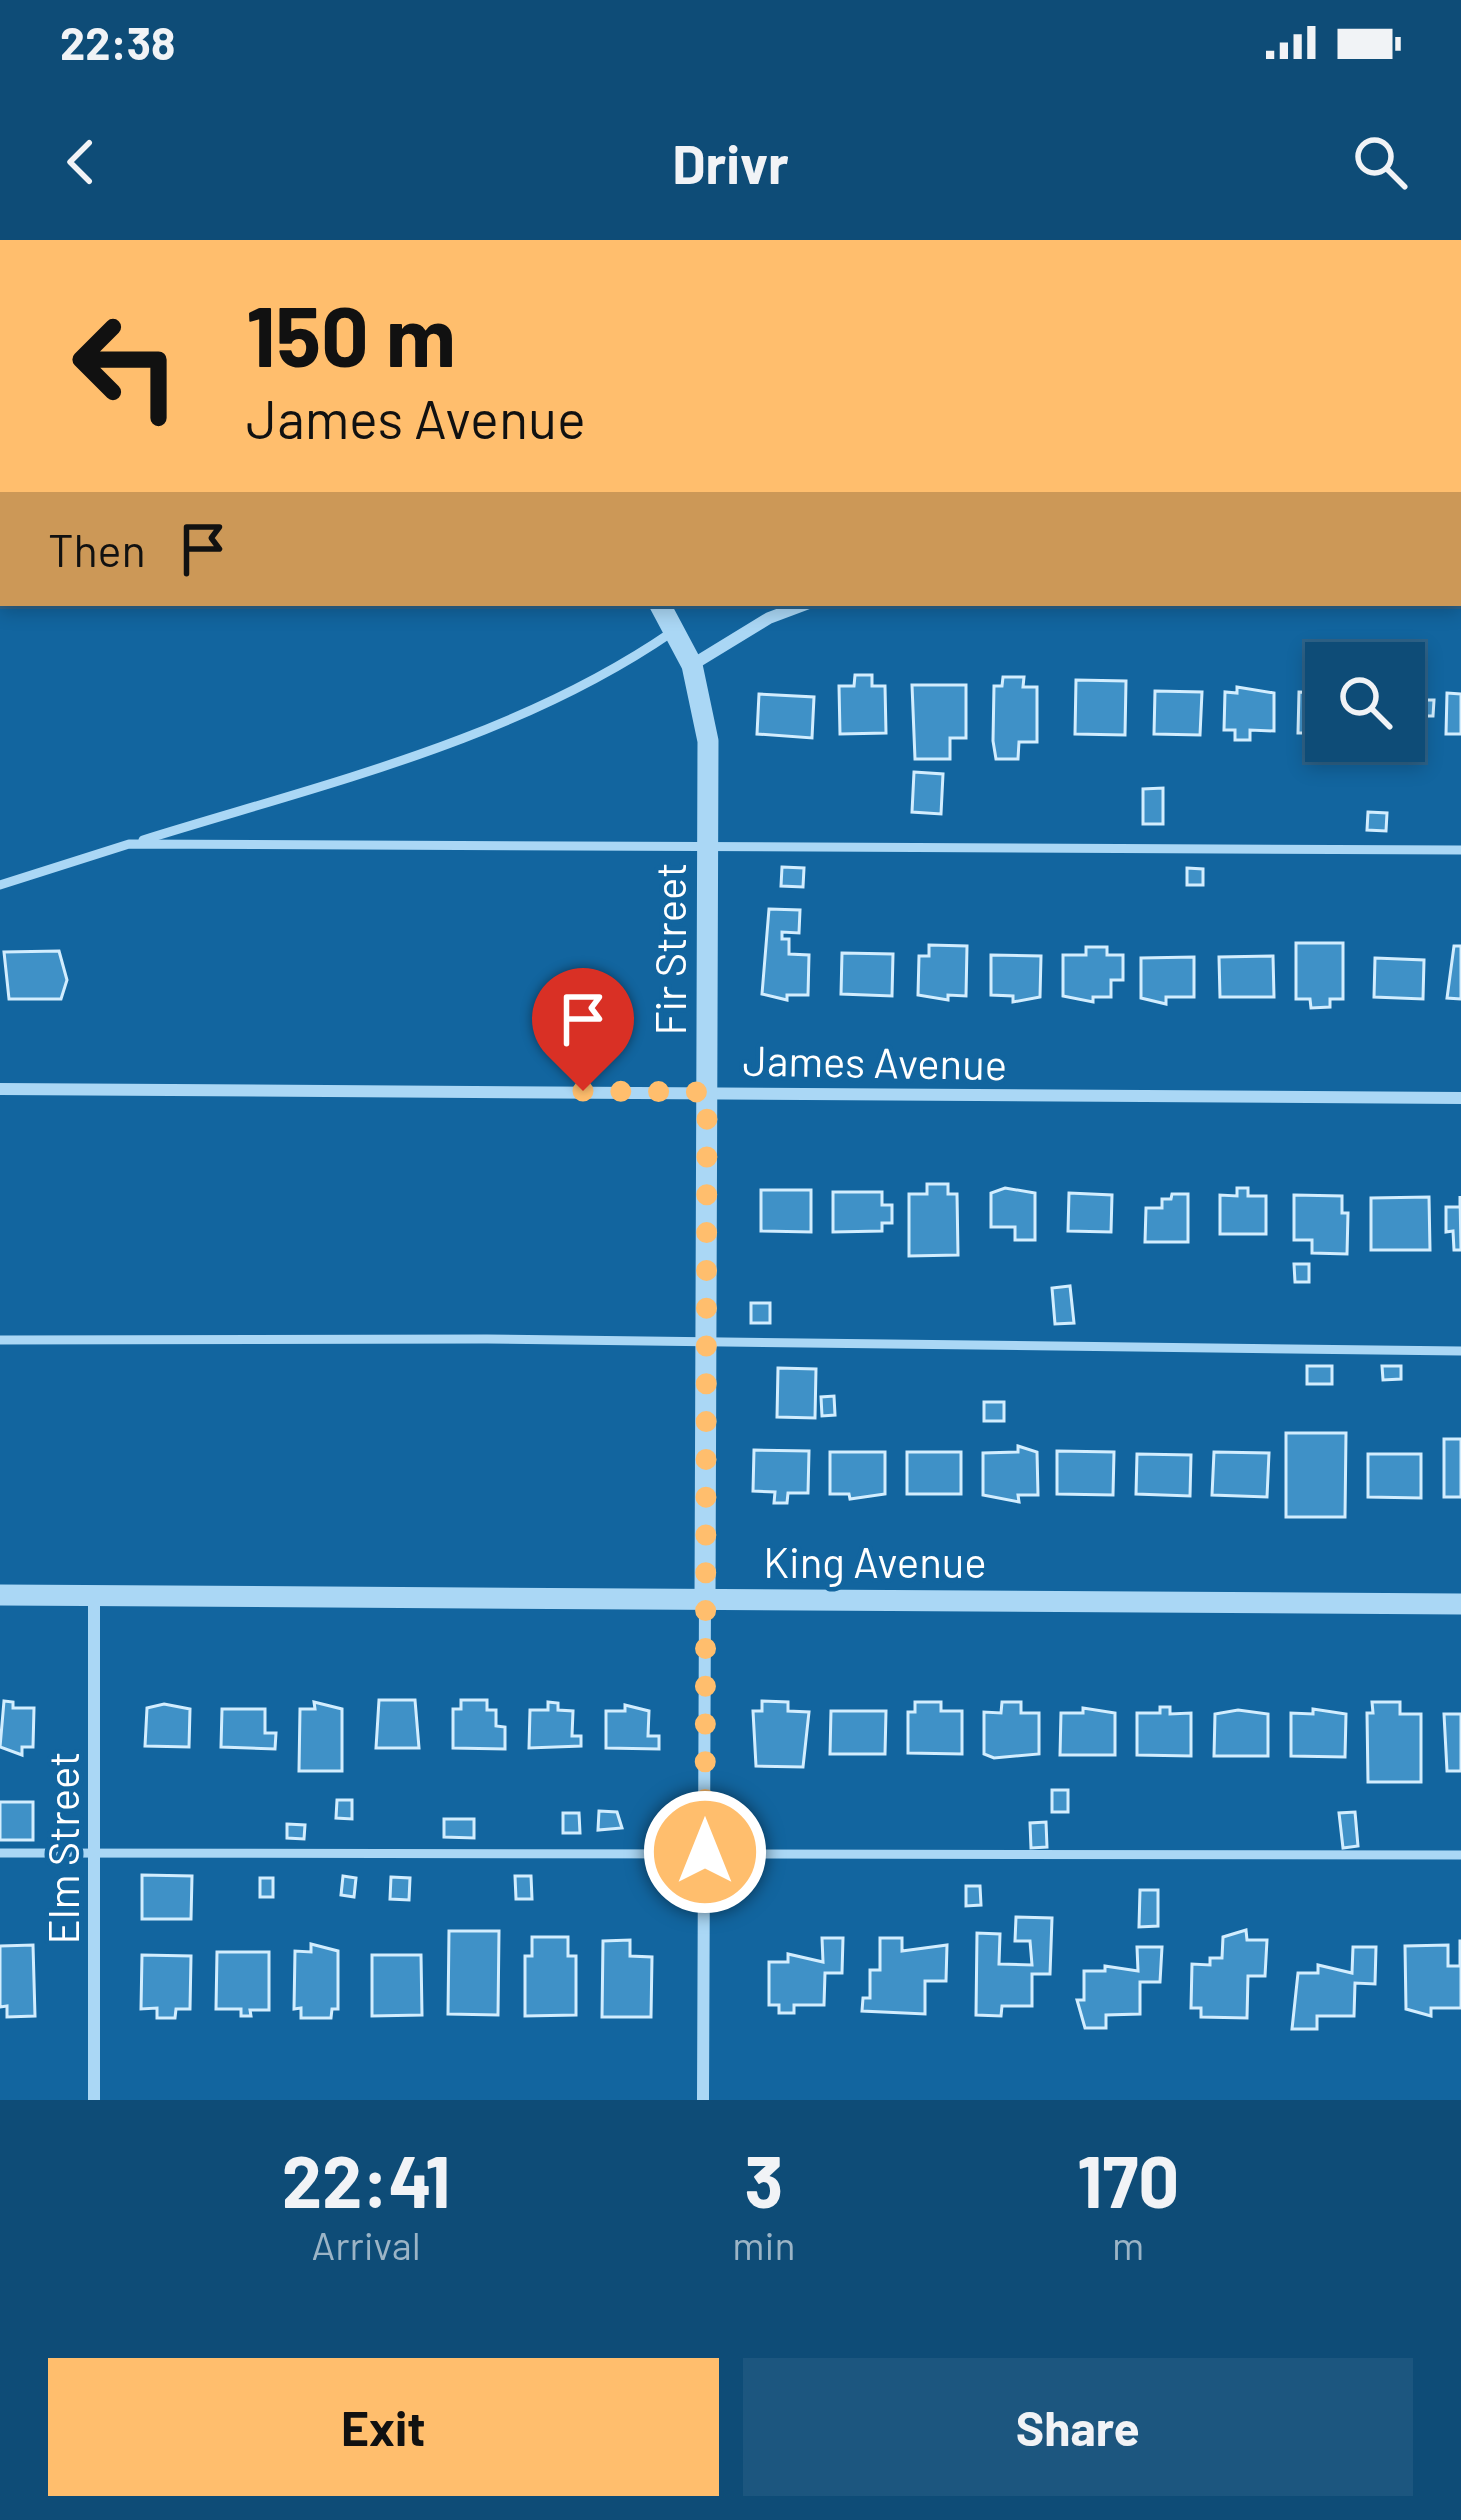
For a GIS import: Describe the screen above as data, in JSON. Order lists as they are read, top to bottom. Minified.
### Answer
{"streets":{"street":["Fir Street","James Avenue","King Avenue","Elm Street"]},"crossings":[["Fir Street","James Avenue"],["Fir Street","King Avenue"],["King Avenue","Elm Street"]],"page":{"status":"22:38","header":"Drivr","turn":["150 m","James Avenue"],"then":"Then","eta":["22:41","Arrival","3","min","170","m"],"buttons":["Exit","Share"]}}
